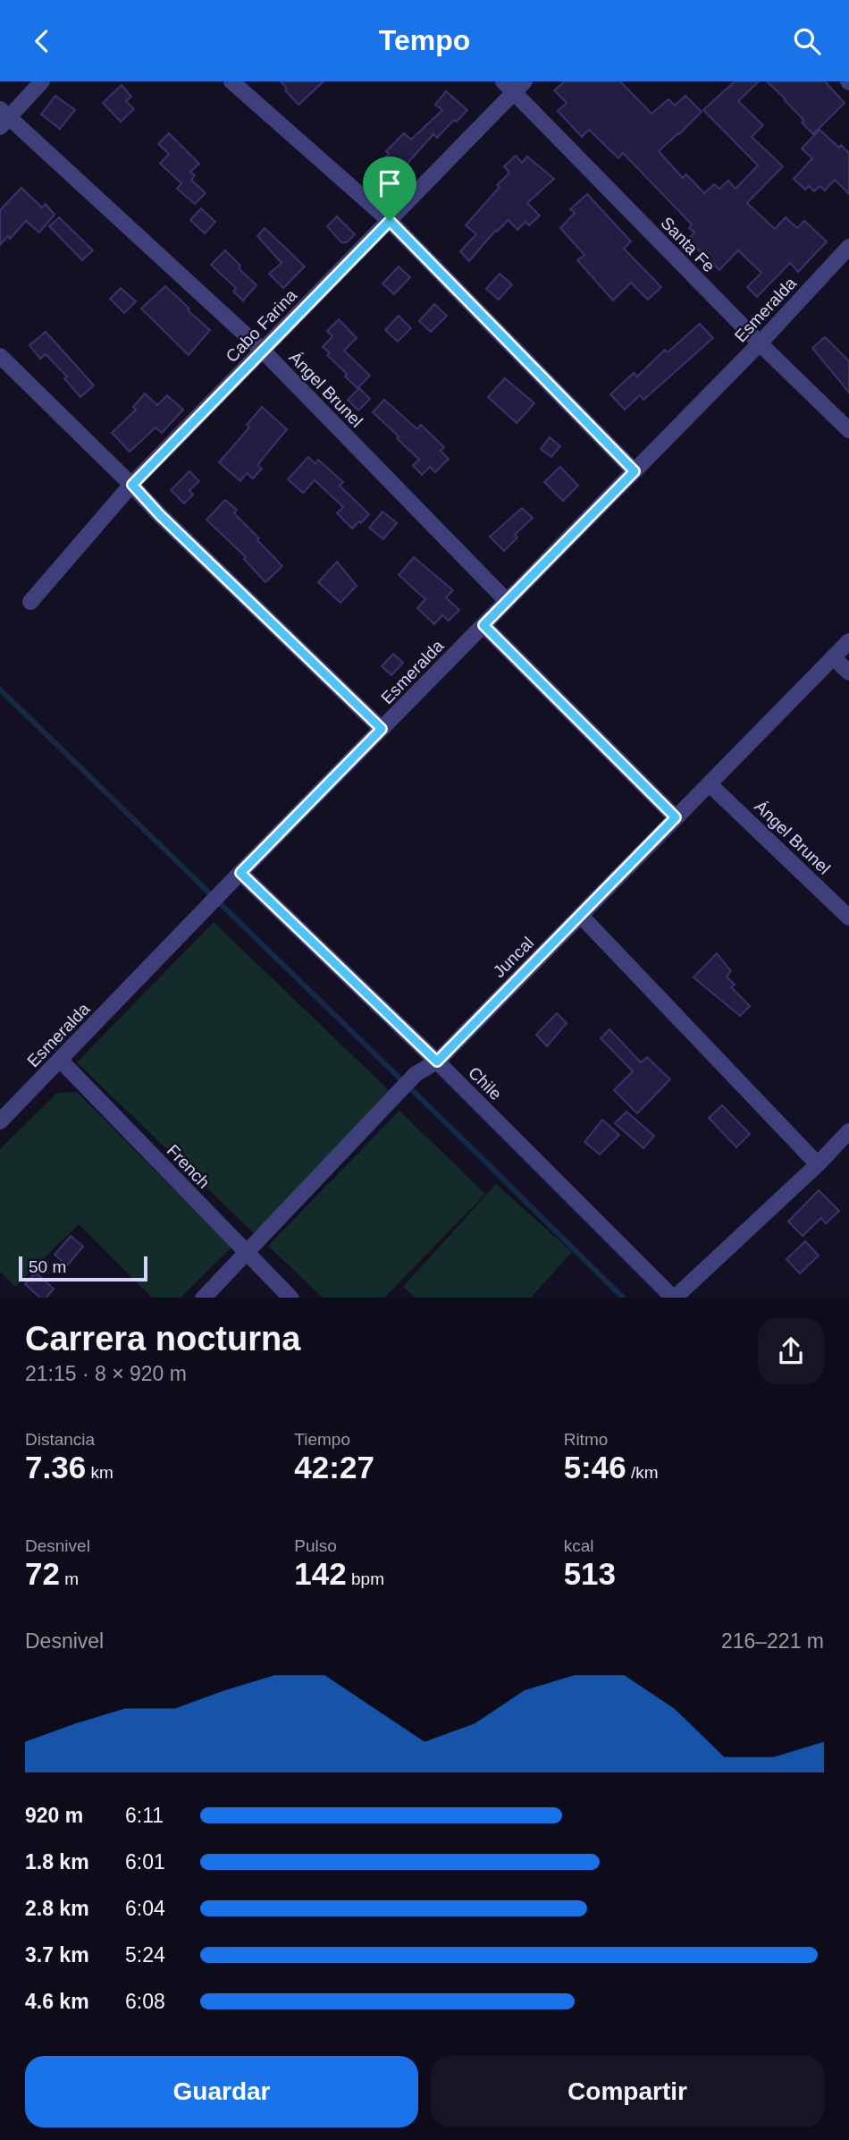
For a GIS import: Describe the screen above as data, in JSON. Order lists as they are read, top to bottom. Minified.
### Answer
{"streets":{"street":["Santa Fe","Esmeralda","Cabo Farina","Ángel Brunel","Juncal","Chile","French"]},"crossings":[["Santa Fe","Esmeralda"],["Santa Fe","Cabo Farina"],["Esmeralda","Ángel Brunel"],["Esmeralda","Chile"],["Esmeralda","French"],["Cabo Farina","Ángel Brunel"],["Ángel Brunel","Juncal"],["Juncal","Chile"],["Juncal","French"]],"scale_bar":"50 m","page":{"header":"Tempo","scale":"50 m","heading":["Carrera nocturna","21:15 · 8 × 920 m"],"stats":[["Distancia","7.36 km"],["Tiempo","42:27"],["Ritmo","5:46 /km"],["Desnivel","72 m"],["Pulso","142 bpm"],["kcal","513"]],"chart":["Desnivel","216–221 m"],"list":[{"name":"920 m","note":"6:11"},{"name":"1.8 km","note":"6:01"},{"name":"2.8 km","note":"6:04"},{"name":"3.7 km","note":"5:24"},{"name":"4.6 km","note":"6:08"}],"buttons":["Guardar","Compartir"]}}
